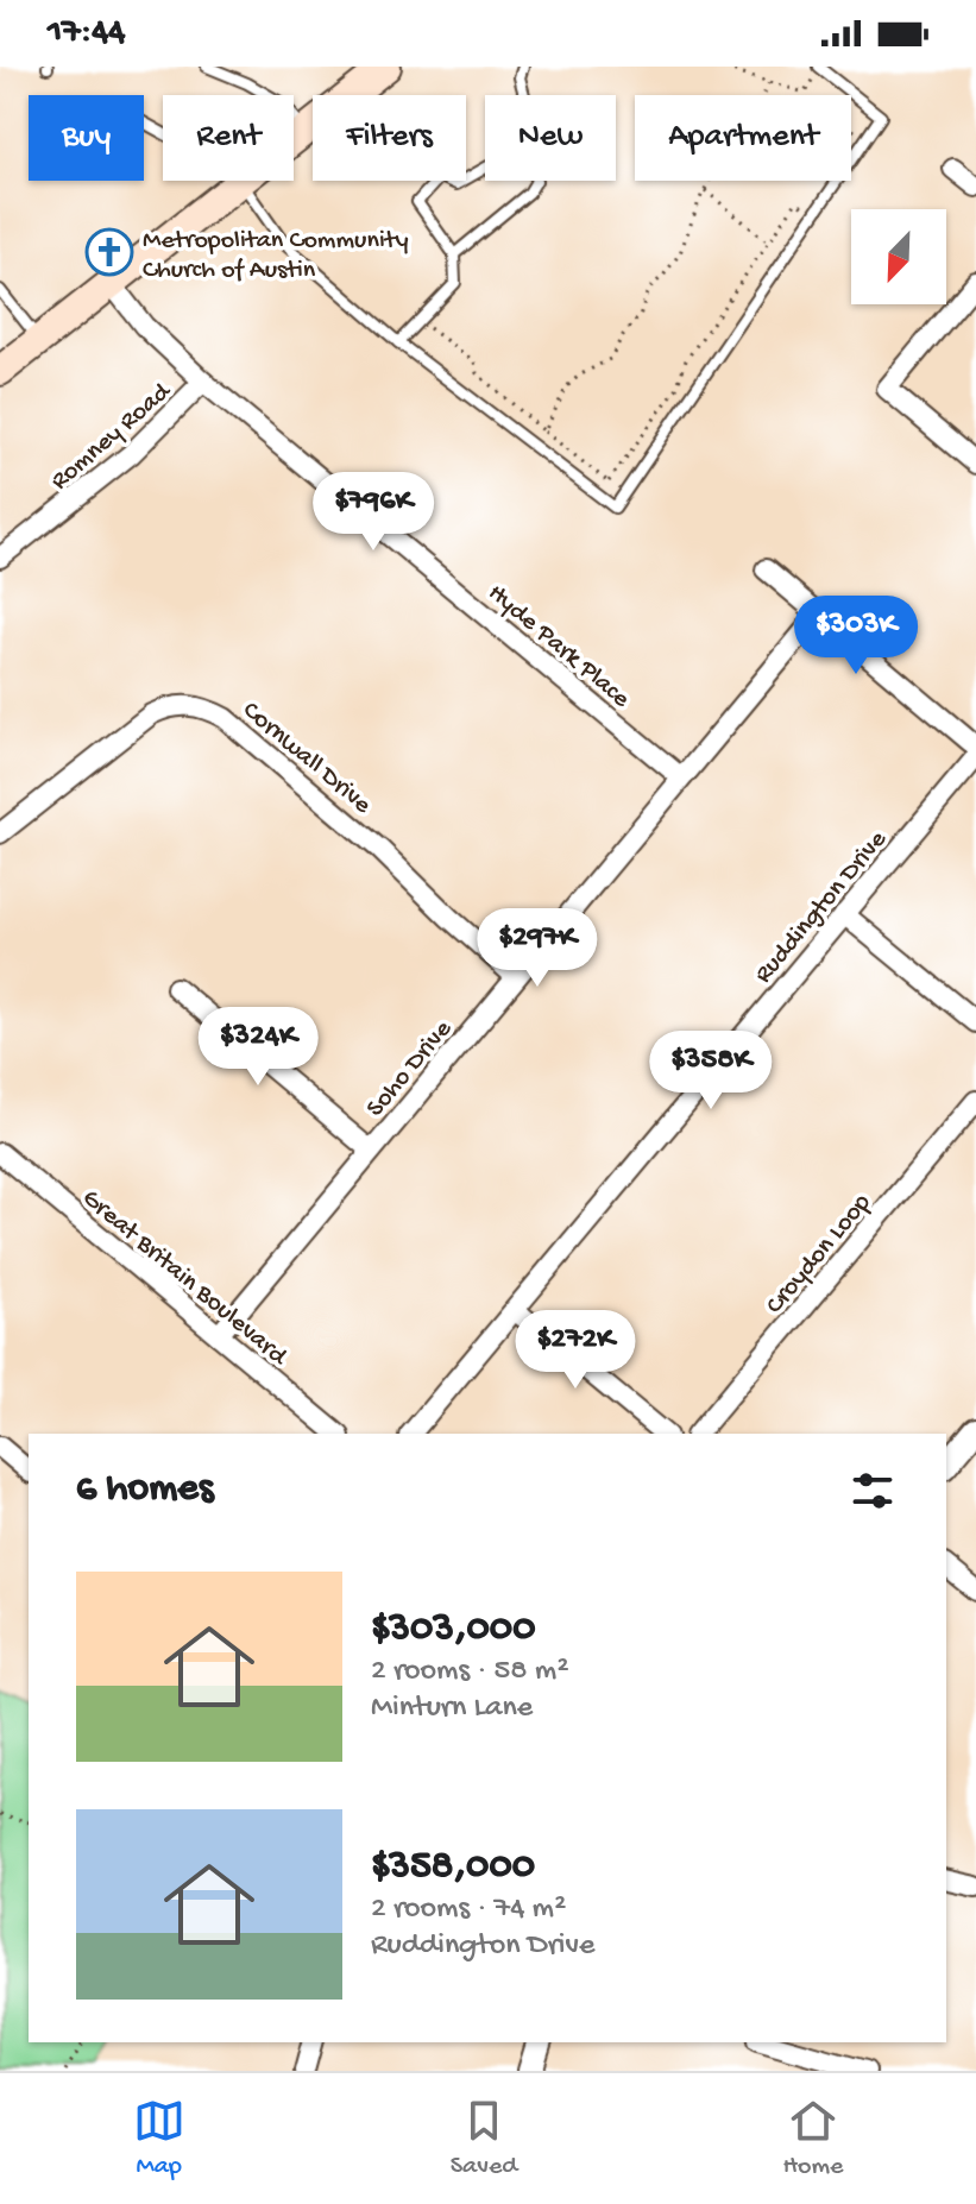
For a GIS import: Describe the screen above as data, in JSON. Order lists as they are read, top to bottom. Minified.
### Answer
{"streets":{"street":["Romney Road","Hyde Park Place","Cornwall Drive","Ruddington Drive","Soho Drive","Croydon Loop","Great Britain Boulevard"]},"crossings":[["Romney Road","Hyde Park Place"],["Hyde Park Place","Soho Drive"],["Cornwall Drive","Soho Drive"],["Soho Drive","Great Britain Boulevard"]],"places":{"church":["Metropolitan Community Church of Austin"]},"north":"bottom left","page":{"status":"17:44","chip":["Buy","Rent","Filters","New","Apartment"],"price":["$796K","$303K","$297K","$324K","$358K","$272K"],"heading":"6 homes","list":[{"name":"$303,000","note":"2 rooms · 58 m² · Minturn Lane"},{"name":"$358,000","note":"2 rooms · 74 m² · Ruddington Drive"}],"tabs":["Map","Saved","Home"]}}
